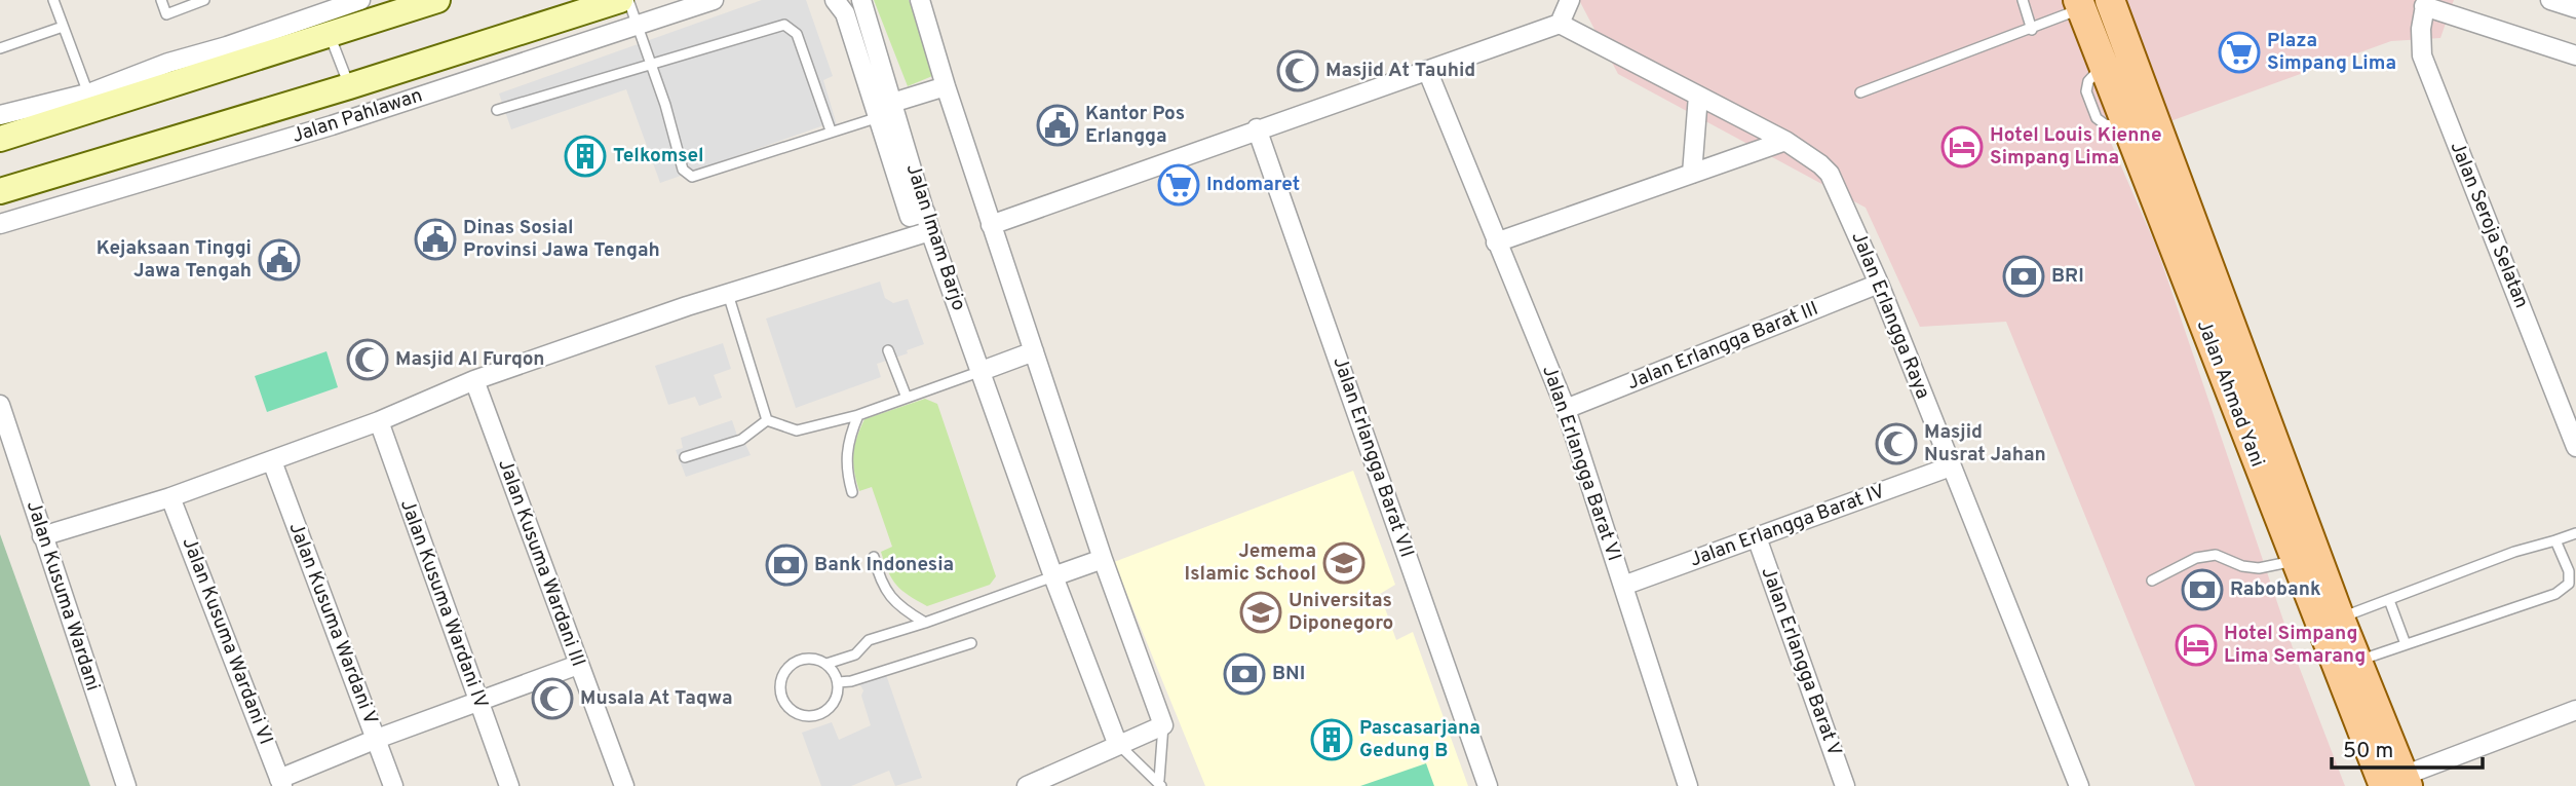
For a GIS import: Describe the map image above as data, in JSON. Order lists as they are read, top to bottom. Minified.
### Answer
{"streets":{"main road":["Jalan Pahlawan","Jalan Ahmad Yani"],"street":["Jalan Seroja Selatan","Jalan Imam Barjo","Jalan Erlangga Raya","Jalan Erlangga Barat III","Jalan Erlangga Barat VII","Jalan Erlangga Barat VI","Jalan Erlangga Barat IV","Jalan Kusuma Wardani III","Jalan Kusuma Wardani","Jalan Kusuma Wardani IV","Jalan Kusuma Wardani V","Jalan Kusuma Wardani VI","Jalan Erlangga Barat V"]},"crossings":[["Jalan Erlangga Raya","Jalan Erlangga Barat III"],["Jalan Erlangga Raya","Jalan Erlangga Barat IV"],["Jalan Erlangga Barat III","Jalan Erlangga Barat VI"],["Jalan Erlangga Barat VI","Jalan Erlangga Barat IV"],["Jalan Erlangga Barat IV","Jalan Erlangga Barat V"]],"places":{"supermarket":["Plaza Simpang Lima","Indomaret"],"mosque":["Masjid At Tauhid","Masjid Al Furqon","Masjid Nusrat Jahan","Musala At Taqwa"],"public building":["Kantor Pos Erlangga","Dinas Sosial Provinsi Jawa Tengah","Kejaksaan Tinggi Jawa Tengah"],"hotel":["Hotel Louis Kienne Simpang Lima","Hotel Simpang Lima Semarang"],"building":["Telkomsel","Pascasarjana Gedung B"],"bank":["BRI","Bank Indonesia","Rabobank","BNI"],"school or university":["Jemema Islamic School","Universitas Diponegoro"]},"scale_bar":"50 m"}
